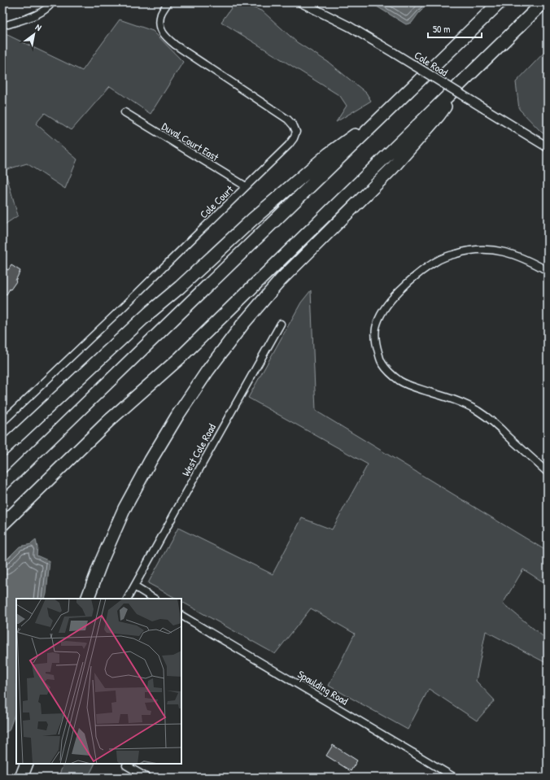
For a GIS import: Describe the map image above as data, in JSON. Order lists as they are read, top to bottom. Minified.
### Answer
{"streets":{"street":["Cole Road","Duval Court East","Cole Court","West Cole Road","Spaulding Road"]},"crossings":[["Duval Court East","Cole Court"]],"scale_bar":"50 m","north":"top right"}
